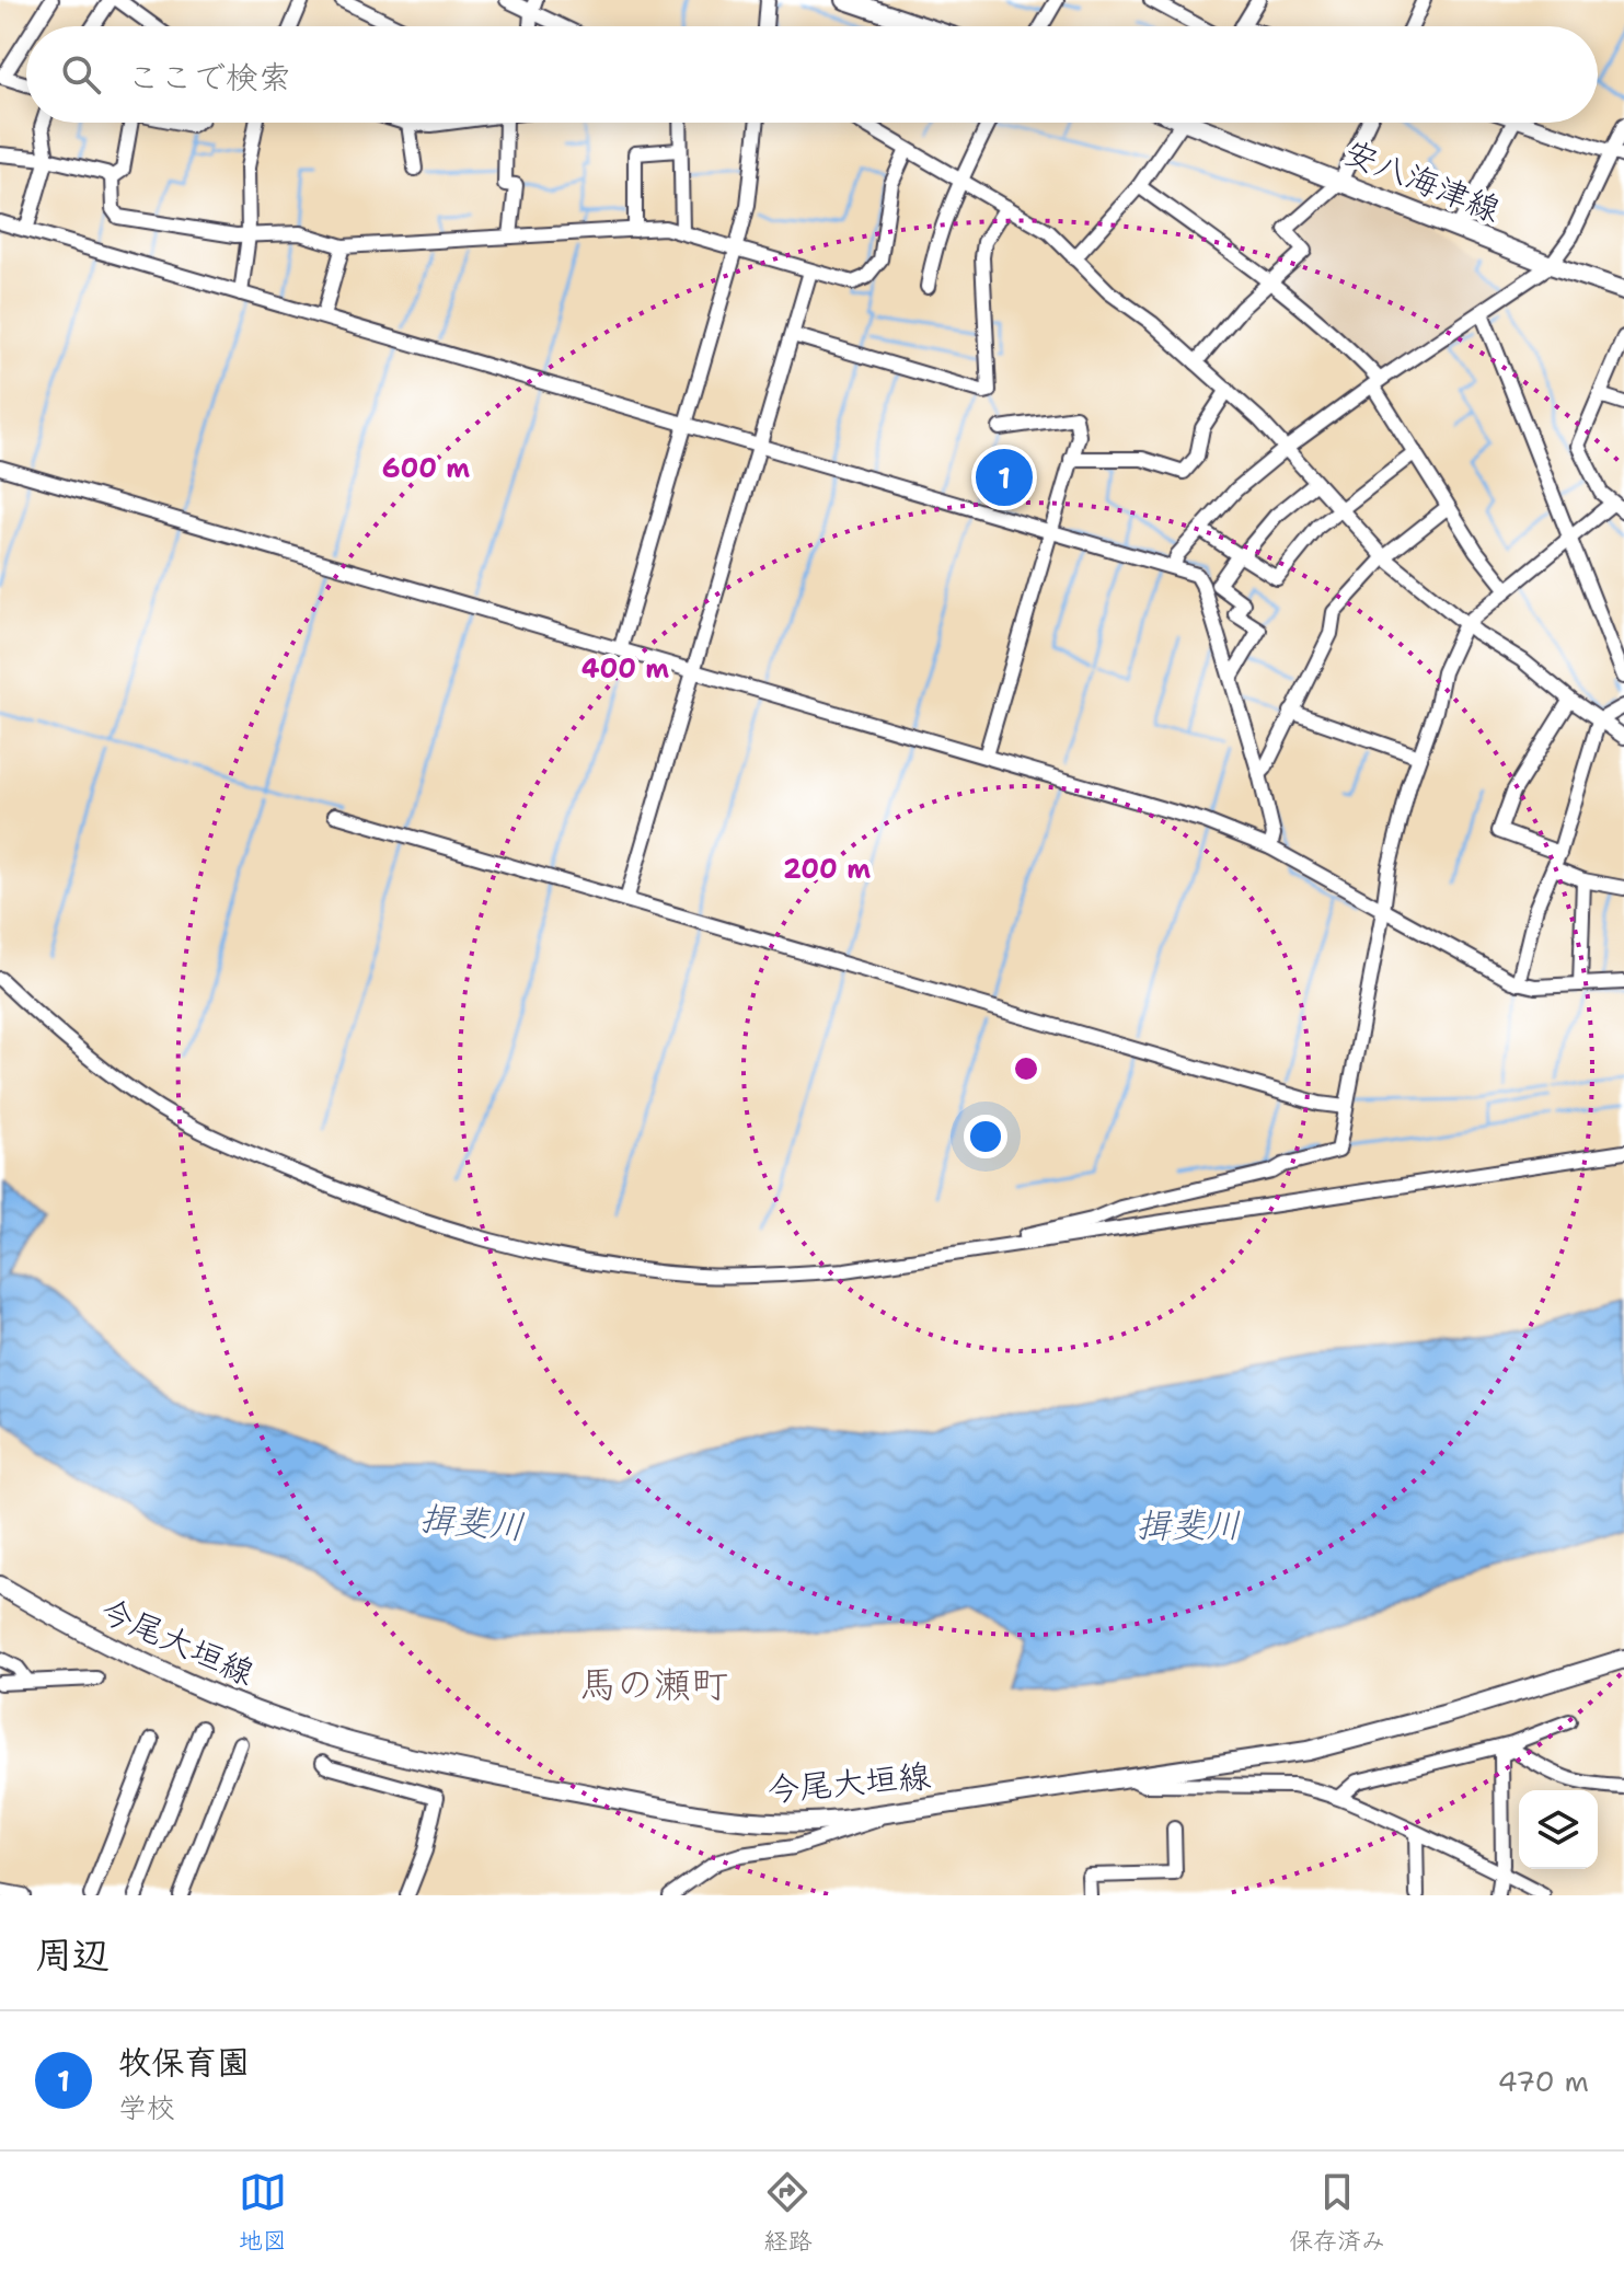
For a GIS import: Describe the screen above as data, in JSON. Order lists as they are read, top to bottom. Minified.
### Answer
{"streets":{"main road":["安八海津線","今尾大垣線"]},"districts":["馬の瀬町"],"water":["揖斐川"],"page":{"search":"ここで検索","pins":"1","heading":"周辺","list":[{"mark":"1","name":"牧保育園","note":"学校","value":"470 m"}],"nav":["地図","経路","保存済み"]},"rings":["600 m","400 m","200 m"]}
